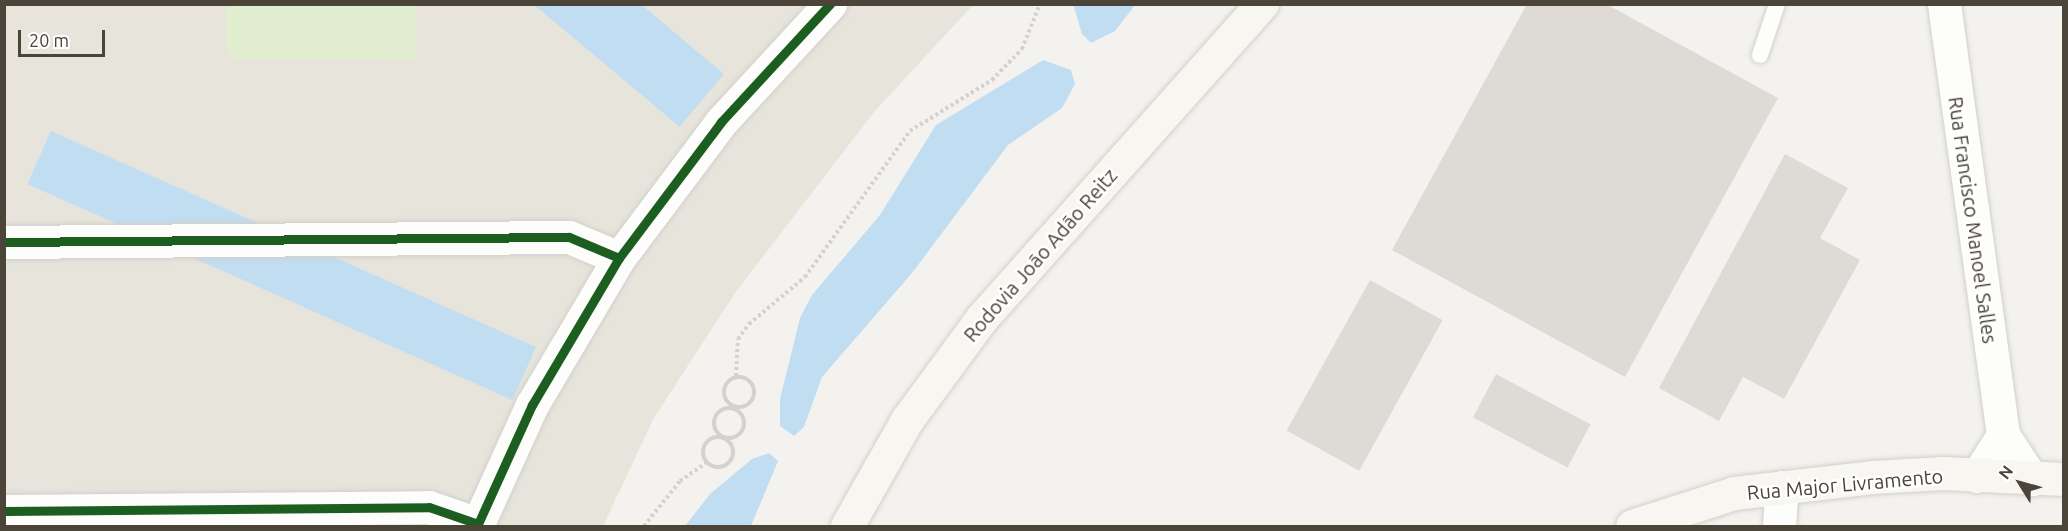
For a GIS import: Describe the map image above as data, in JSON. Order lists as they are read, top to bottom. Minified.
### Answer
{"streets":{"main road":["Rodovia João Adão Reitz","Rua Major Livramento"],"street":["Rua Francisco Manoel Salles"]},"scale_bar":"20 m","north":"top left"}
